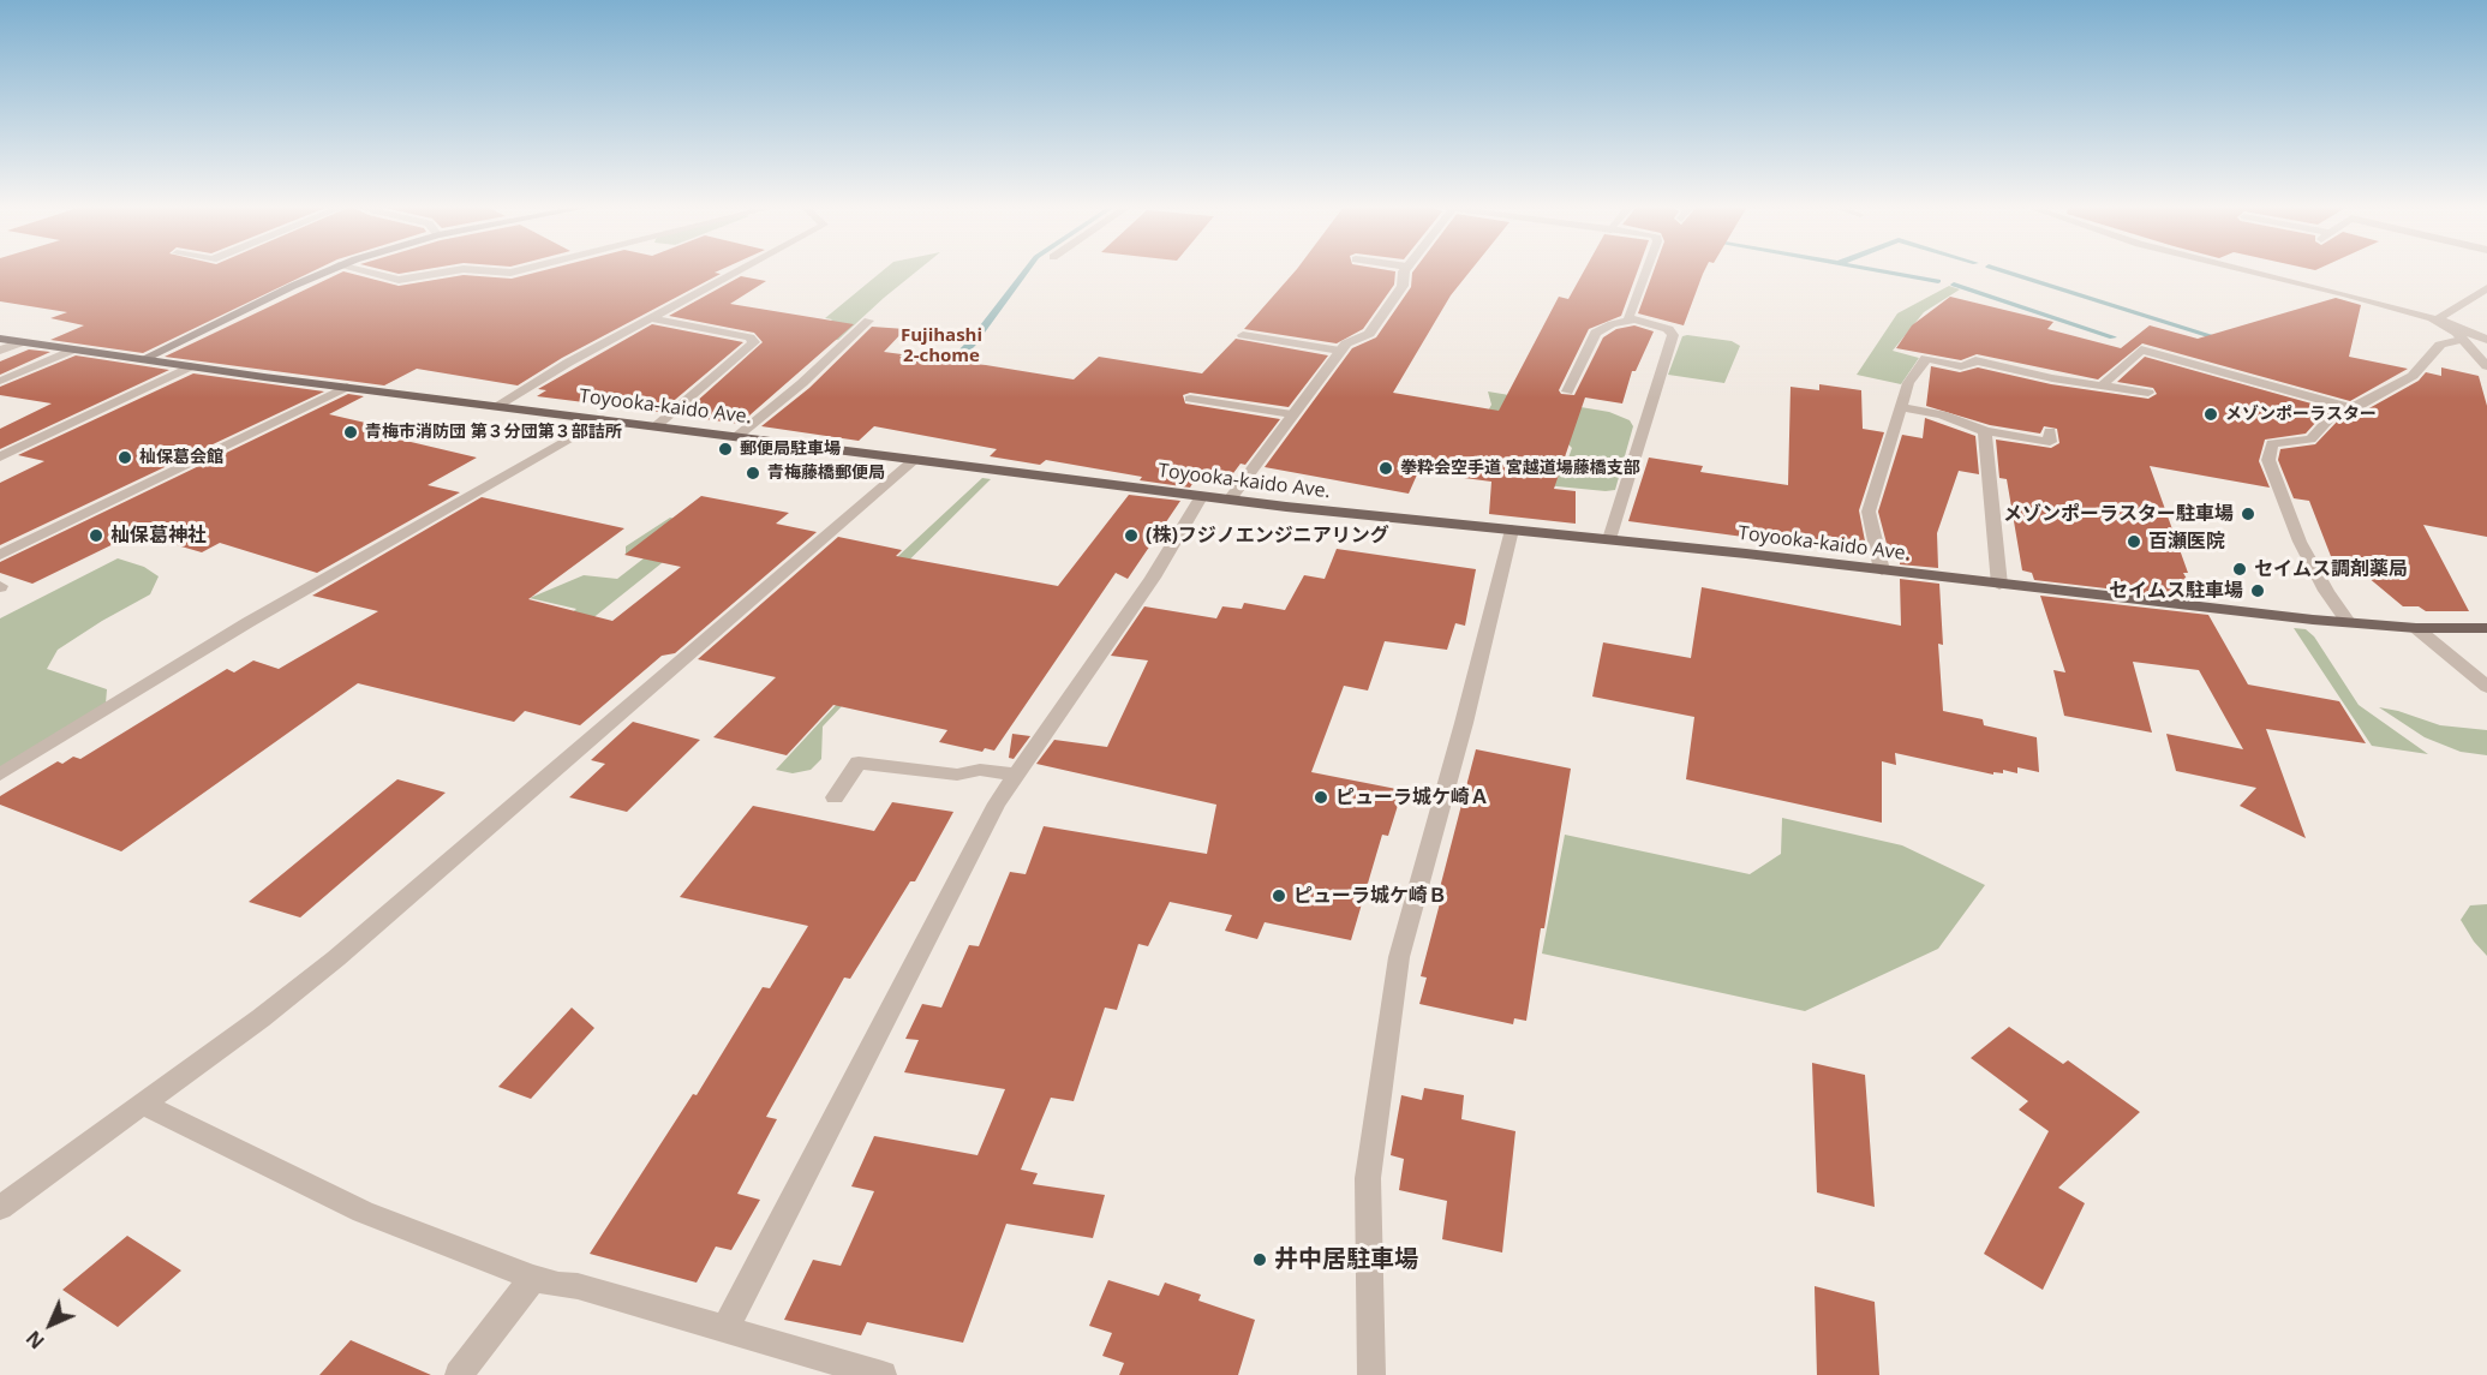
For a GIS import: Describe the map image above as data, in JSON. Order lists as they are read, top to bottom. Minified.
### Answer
{"streets":{"main road":["Toyooka-kaido Ave."]},"districts":["Fujihashi 2-chome"],"places":["メゾンポーラスター","青梅市消防団 第３分団第３部詰所","郵便局駐車場","杣保葛会館","拳粋会空手道 宮越道場藤橋支部","青梅藤橋郵便局","メゾンポーラスター駐車場","杣保葛神社","(株)フジノエンジニアリング","百瀬医院","セイムス調剤薬局","セイムス駐車場","ピューラ城ケ崎Ａ","ピューラ城ケ崎Ｂ","井中居駐車場"],"north":"bottom left"}
